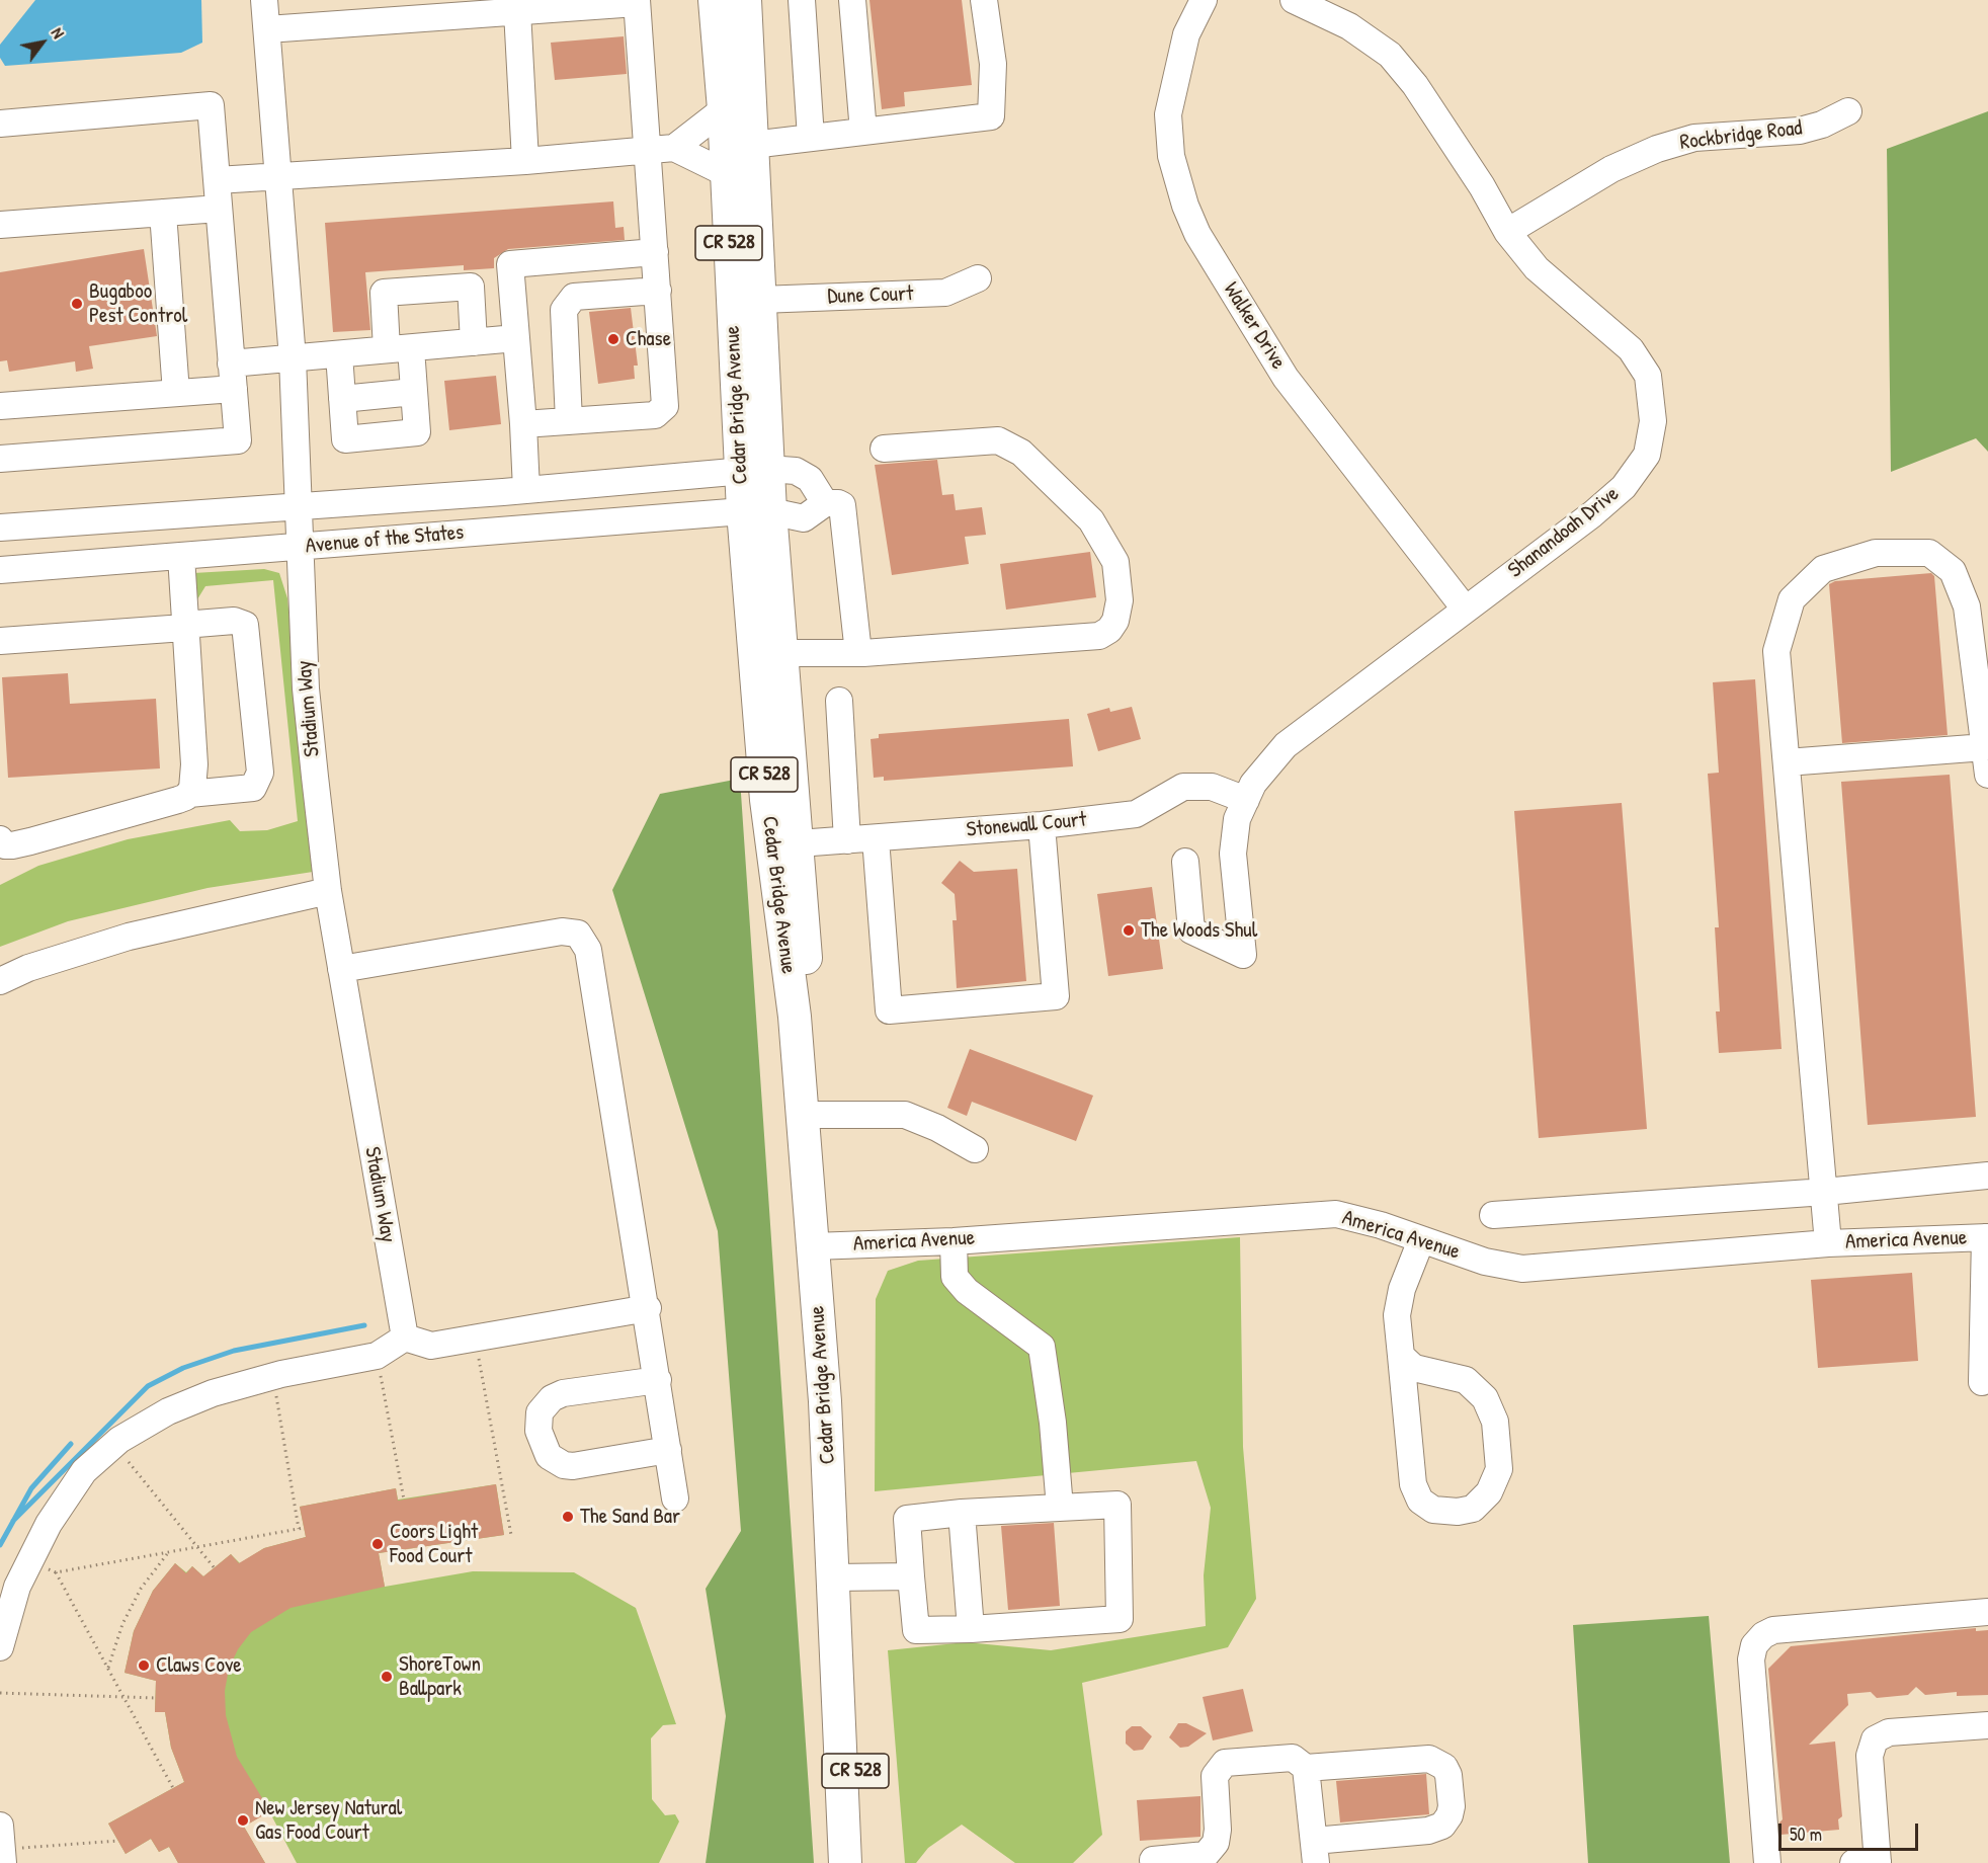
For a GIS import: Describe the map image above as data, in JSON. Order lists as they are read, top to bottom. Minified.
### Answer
{"streets":{"main road":["CR 528","Cedar Bridge Avenue"],"street":["Rockbridge Road","Dune Court","Walker Drive","Shanandoah Drive","Avenue of the States","Stadium Way","Stonewall Court","America Avenue"]},"crossings":[["Rockbridge Road","Shanandoah Drive"],["Walker Drive","Shanandoah Drive"],["Cedar Bridge Avenue","Avenue of the States"],["Cedar Bridge Avenue","America Avenue"],["Shanandoah Drive","Stonewall Court"],["Avenue of the States","Stadium Way"]],"places":["Bugaboo Pest Control","Chase","The Woods Shul","The Sand Bar","Coors Light Food Court","Claws Cove","ShoreTown Ballpark","New Jersey Natural Gas Food Court"],"scale_bar":"50 m","north":"top right"}
